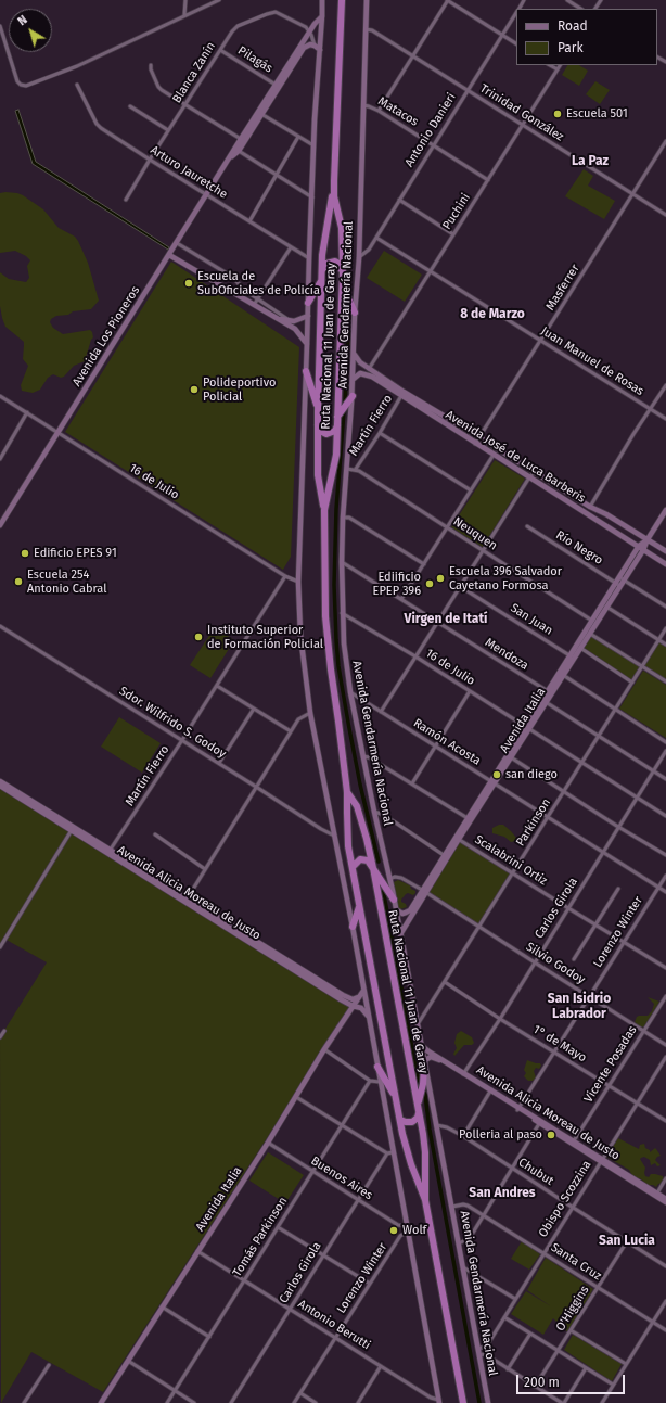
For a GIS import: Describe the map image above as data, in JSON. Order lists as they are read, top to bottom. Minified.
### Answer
{"streets":{"highway":["Ruta Nacional 11 Juan de Garay"],"main road":["Avenida Gendarmería Nacional","Avenida Los Pioneros","Avenida José de Luca Barberis","Avenida Italia","Avenida Alicia Moreau de Justo"],"street":["Pilagás","Blanca Zanín","Matacos","Trinidad González","Antonio Danieri","Arturo Jauretche","Puchini","Masferrer","Juan Manuel de Rosas","Martín Fierro","16 de Julio","Neuquen","Río Negro","San Juan","Mendoza","Sdor. Wilfrido S. Godoy","Ramón Acosta","Parkinson","Scalabrini Ortiz","Carlos Girola","Lorenzo Winter","Silvio Godoy","1° de Mayo","Vicente Posadas","Chubut","Buenos Aires","Obispo Scozzina","Tomás Parkinson","Santa Cruz","O'Higgins","Antonio Berutti"]},"crossings":[["Pilagás","Blanca Zanín"],["Pilagás","Avenida Los Pioneros"],["Blanca Zanín","Arturo Jauretche"],["Blanca Zanín","Avenida Los Pioneros"],["Matacos","Antonio Danieri"],["Matacos","Puchini"],["Matacos","Avenida Gendarmería Nacional"],["Trinidad González","Antonio Danieri"],["Trinidad González","Puchini"],["Trinidad González","Masferrer"],["Trinidad González","Avenida Gendarmería Nacional"],["Antonio Danieri","Avenida Gendarmería Nacional"],["Antonio Danieri","Juan Manuel de Rosas"],["Arturo Jauretche","Avenida Los Pioneros"],["Puchini","Juan Manuel de Rosas"],["Puchini","Avenida José de Luca Barberis"],["Masferrer","Juan Manuel de Rosas"],["Masferrer","Avenida José de Luca Barberis"],["Avenida Gendarmería Nacional","Avenida José de Luca Barberis"],["Avenida Gendarmería Nacional","16 de Julio"],["Avenida Gendarmería Nacional","Mendoza"],["Avenida Gendarmería Nacional","Avenida Italia"],["Avenida Gendarmería Nacional","Ramón Acosta"],["Avenida Gendarmería Nacional","Parkinson"],["Avenida Gendarmería Nacional","Avenida Alicia Moreau de Justo"],["Avenida Gendarmería Nacional","Silvio Godoy"],["Avenida Gendarmería Nacional","Chubut"],["Avenida Gendarmería Nacional","Obispo Scozzina"],["Avenida Gendarmería Nacional","Santa Cruz"],["Avenida Los Pioneros","16 de Julio"],["Martín Fierro","Avenida José de Luca Barberis"],["Martín Fierro","16 de Julio"],["Martín Fierro","Neuquen"],["Martín Fierro","Sdor. Wilfrido S. Godoy"],["Martín Fierro","Avenida Alicia Moreau de Justo"],["Avenida José de Luca Barberis","Avenida Italia"],["16 de Julio","Avenida Italia"],["16 de Julio","Parkinson"],["16 de Julio","Carlos Girola"],["Neuquen","Avenida Italia"],["Río Negro","Avenida Italia"],["San Juan","Avenida Italia"],["Mendoza","Avenida Italia"],["Avenida Italia","Ramón Acosta"],["Avenida Italia","Scalabrini Ortiz"],["Avenida Italia","Avenida Alicia Moreau de Justo"],["Avenida Italia","Silvio Godoy"],["Avenida Italia","Buenos Aires"],["Avenida Italia","Antonio Berutti"],["Ramón Acosta","Parkinson"],["Ramón Acosta","Carlos Girola"],["Ramón Acosta","Lorenzo Winter"],["Parkinson","Scalabrini Ortiz"],["Parkinson","Silvio Godoy"],["Parkinson","1° de Mayo"],["Scalabrini Ortiz","Carlos Girola"],["Scalabrini Ortiz","Lorenzo Winter"],["Avenida Alicia Moreau de Justo","Carlos Girola"],["Avenida Alicia Moreau de Justo","Lorenzo Winter"],["Avenida Alicia Moreau de Justo","Vicente Posadas"],["Avenida Alicia Moreau de Justo","Obispo Scozzina"],["Carlos Girola","Silvio Godoy"],["Carlos Girola","1° de Mayo"],["Carlos Girola","Buenos Aires"],["Carlos Girola","Antonio Berutti"],["Lorenzo Winter","Silvio Godoy"],["Lorenzo Winter","1° de Mayo"],["Lorenzo Winter","Antonio Berutti"],["Silvio Godoy","Vicente Posadas"],["1° de Mayo","Vicente Posadas"],["1° de Mayo","Obispo Scozzina"],["Chubut","Obispo Scozzina"],["Chubut","O'Higgins"],["Buenos Aires","Tomás Parkinson"],["Obispo Scozzina","Santa Cruz"],["Tomás Parkinson","Antonio Berutti"],["Santa Cruz","O'Higgins"]],"districts":["La Paz","8 de Marzo","Virgen de Itatí","San Isidrio Labrador","San Andres","San Lucia"],"places":["Escuela 501","Escuela de SubOficiales de Policía","Polideportivo Policial","Edificio EPES 91","Escuela 396 Salvador Cayetano Formosa","Escuela 254 Antonio Cabral","Ediificio EPEP 396","Instituto Superior de Formación Policial","san diego","Polleria al paso","Wolf"],"legend":["Road","Park"],"scale_bar":"200 m","north":"top left"}
